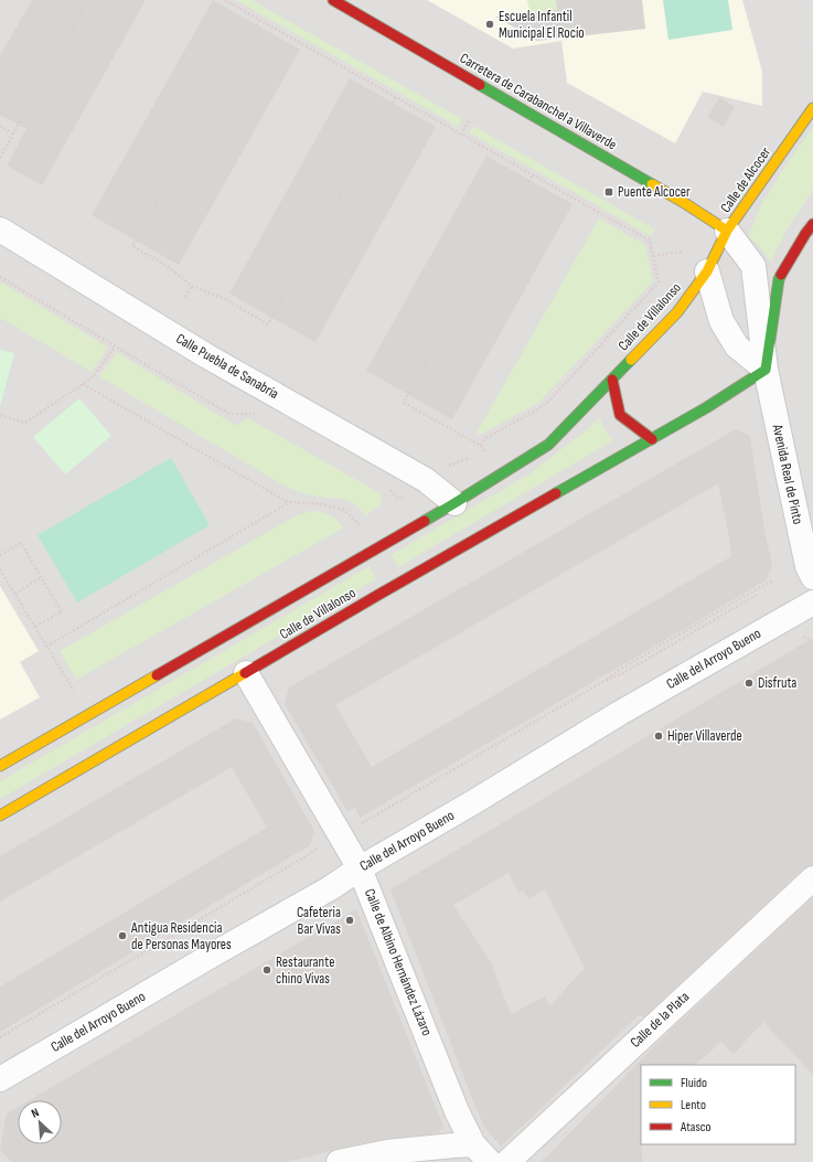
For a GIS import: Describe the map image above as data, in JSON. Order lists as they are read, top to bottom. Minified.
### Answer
{"streets":{"main road":["Carretera de Carabanchel a Villaverde","Calle de Alcocer","Calle de Villalonso"],"street":["Calle Puebla de Sanabria","Avenida Real de Pinto","Calle del Arroyo Bueno","Calle de Albino Hernández Lázaro","Calle de la Plata"]},"crossings":[["Carretera de Carabanchel a Villaverde","Calle de Alcocer"],["Carretera de Carabanchel a Villaverde","Avenida Real de Pinto"],["Calle de Alcocer","Calle de Villalonso"],["Calle de Alcocer","Avenida Real de Pinto"],["Calle de Villalonso","Calle Puebla de Sanabria"],["Calle de Villalonso","Avenida Real de Pinto"],["Calle de Villalonso","Calle de Albino Hernández Lázaro"],["Calle del Arroyo Bueno","Calle de Albino Hernández Lázaro"]],"places":{"other":["Escuela Infantil Municipal El Rocío","Disfruta","Hiper Villaverde","Cafeteria Bar Vivas","Antigua Residencia de Personas Mayores","Restaurante chino Vivas"],"transit":["Puente Alcocer"]},"legend":["Fluido","Lento","Atasco"],"north":"top left"}
